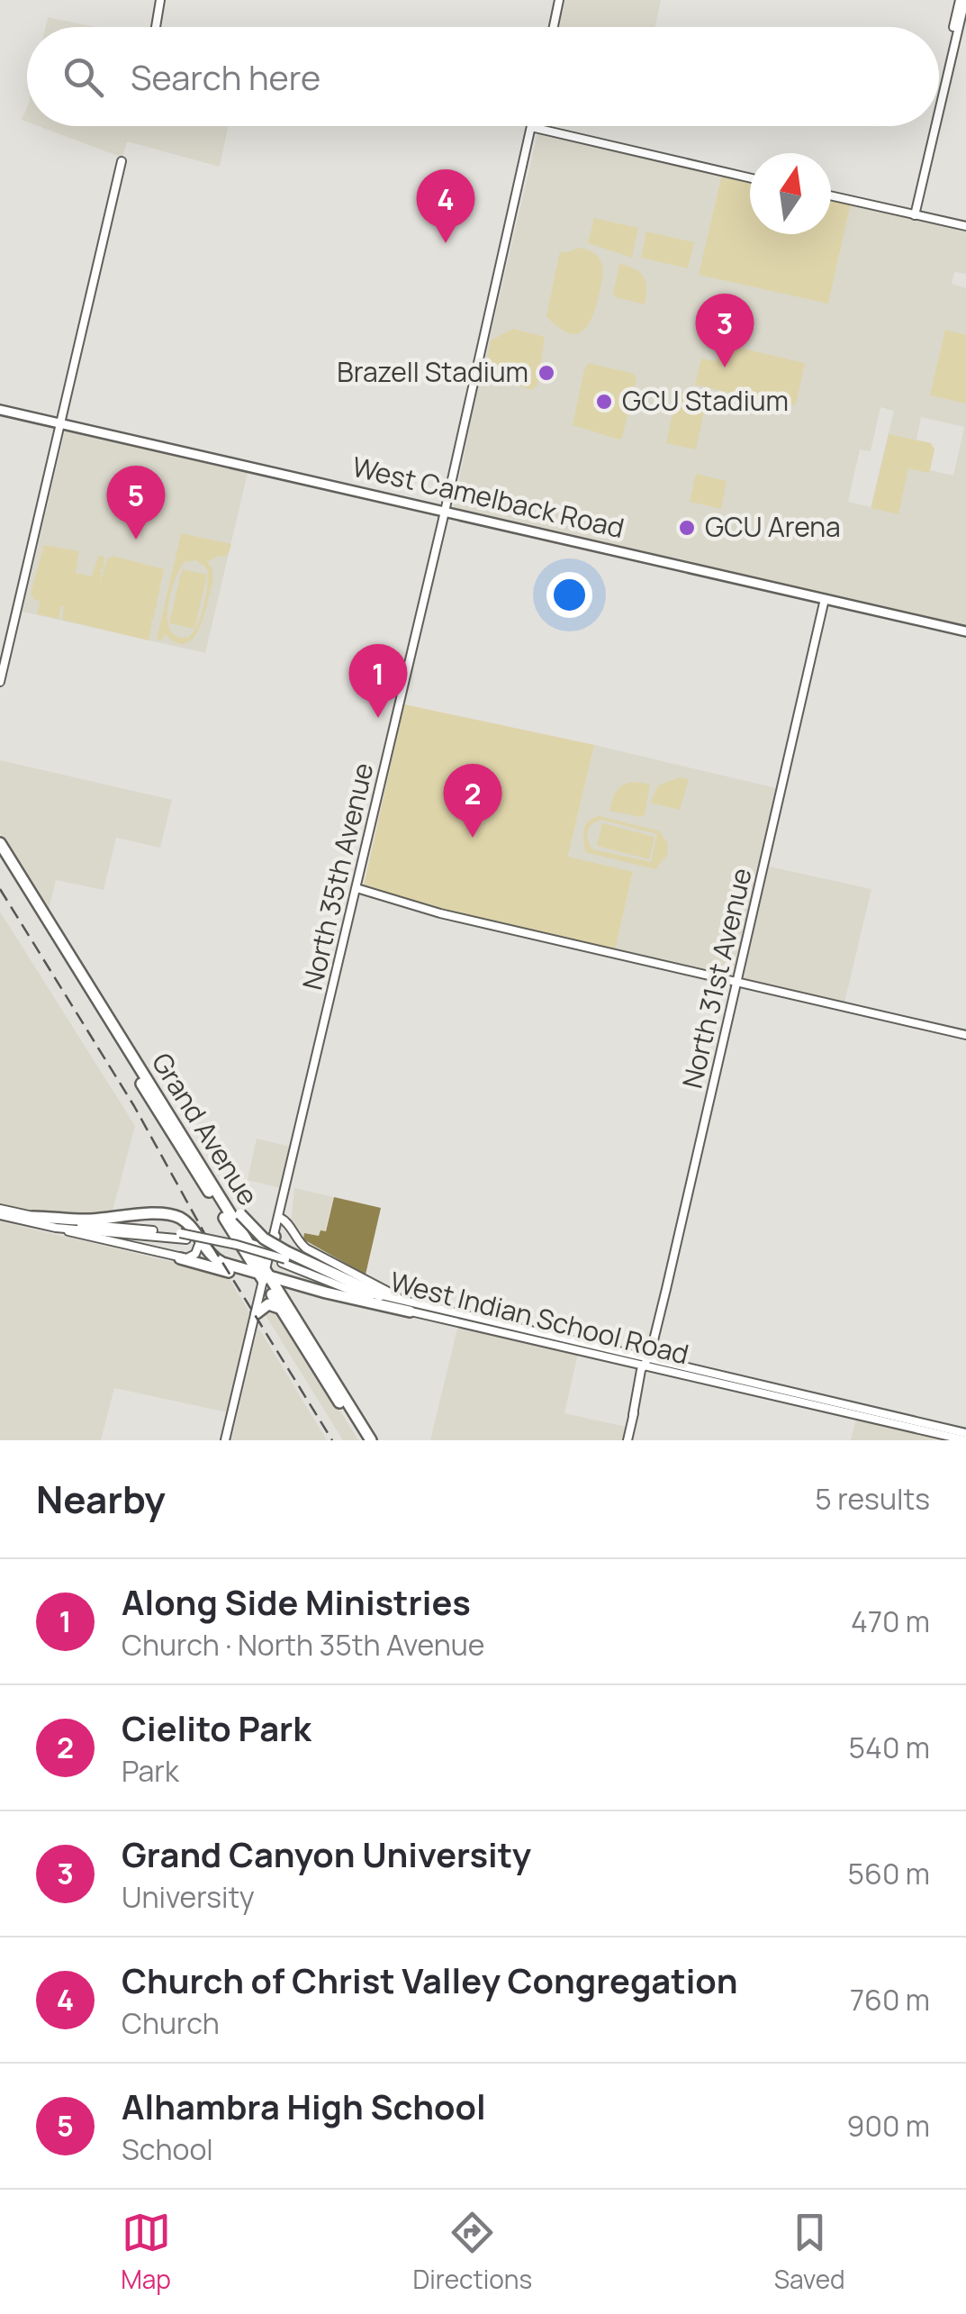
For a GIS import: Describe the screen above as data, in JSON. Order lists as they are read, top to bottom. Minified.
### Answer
{"streets":{"highway":["Grand Avenue"],"main road":["West Camelback Road","North 35th Avenue","North 31st Avenue","West Indian School Road"]},"crossings":[["West Camelback Road","North 35th Avenue"],["West Camelback Road","North 31st Avenue"],["North 35th Avenue","Grand Avenue"],["North 31st Avenue","West Indian School Road"]],"places":["Brazell Stadium","GCU Stadium","GCU Arena"],"north":"top","page":{"search":"Search here","pins":["4","3","5","1","2"],"heading":["Nearby","5 results"],"list":[{"mark":"1","name":"Along Side Ministries","note":"Church · North 35th Avenue","value":"470 m"},{"mark":"2","name":"Cielito Park","note":"Park","value":"540 m"},{"mark":"3","name":"Grand Canyon University","note":"University","value":"560 m"},{"mark":"4","name":"Church of Christ Valley Congregation","note":"Church","value":"760 m"},{"mark":"5","name":"Alhambra High School","note":"School","value":"900 m"}],"nav":["Map","Directions","Saved"]}}
